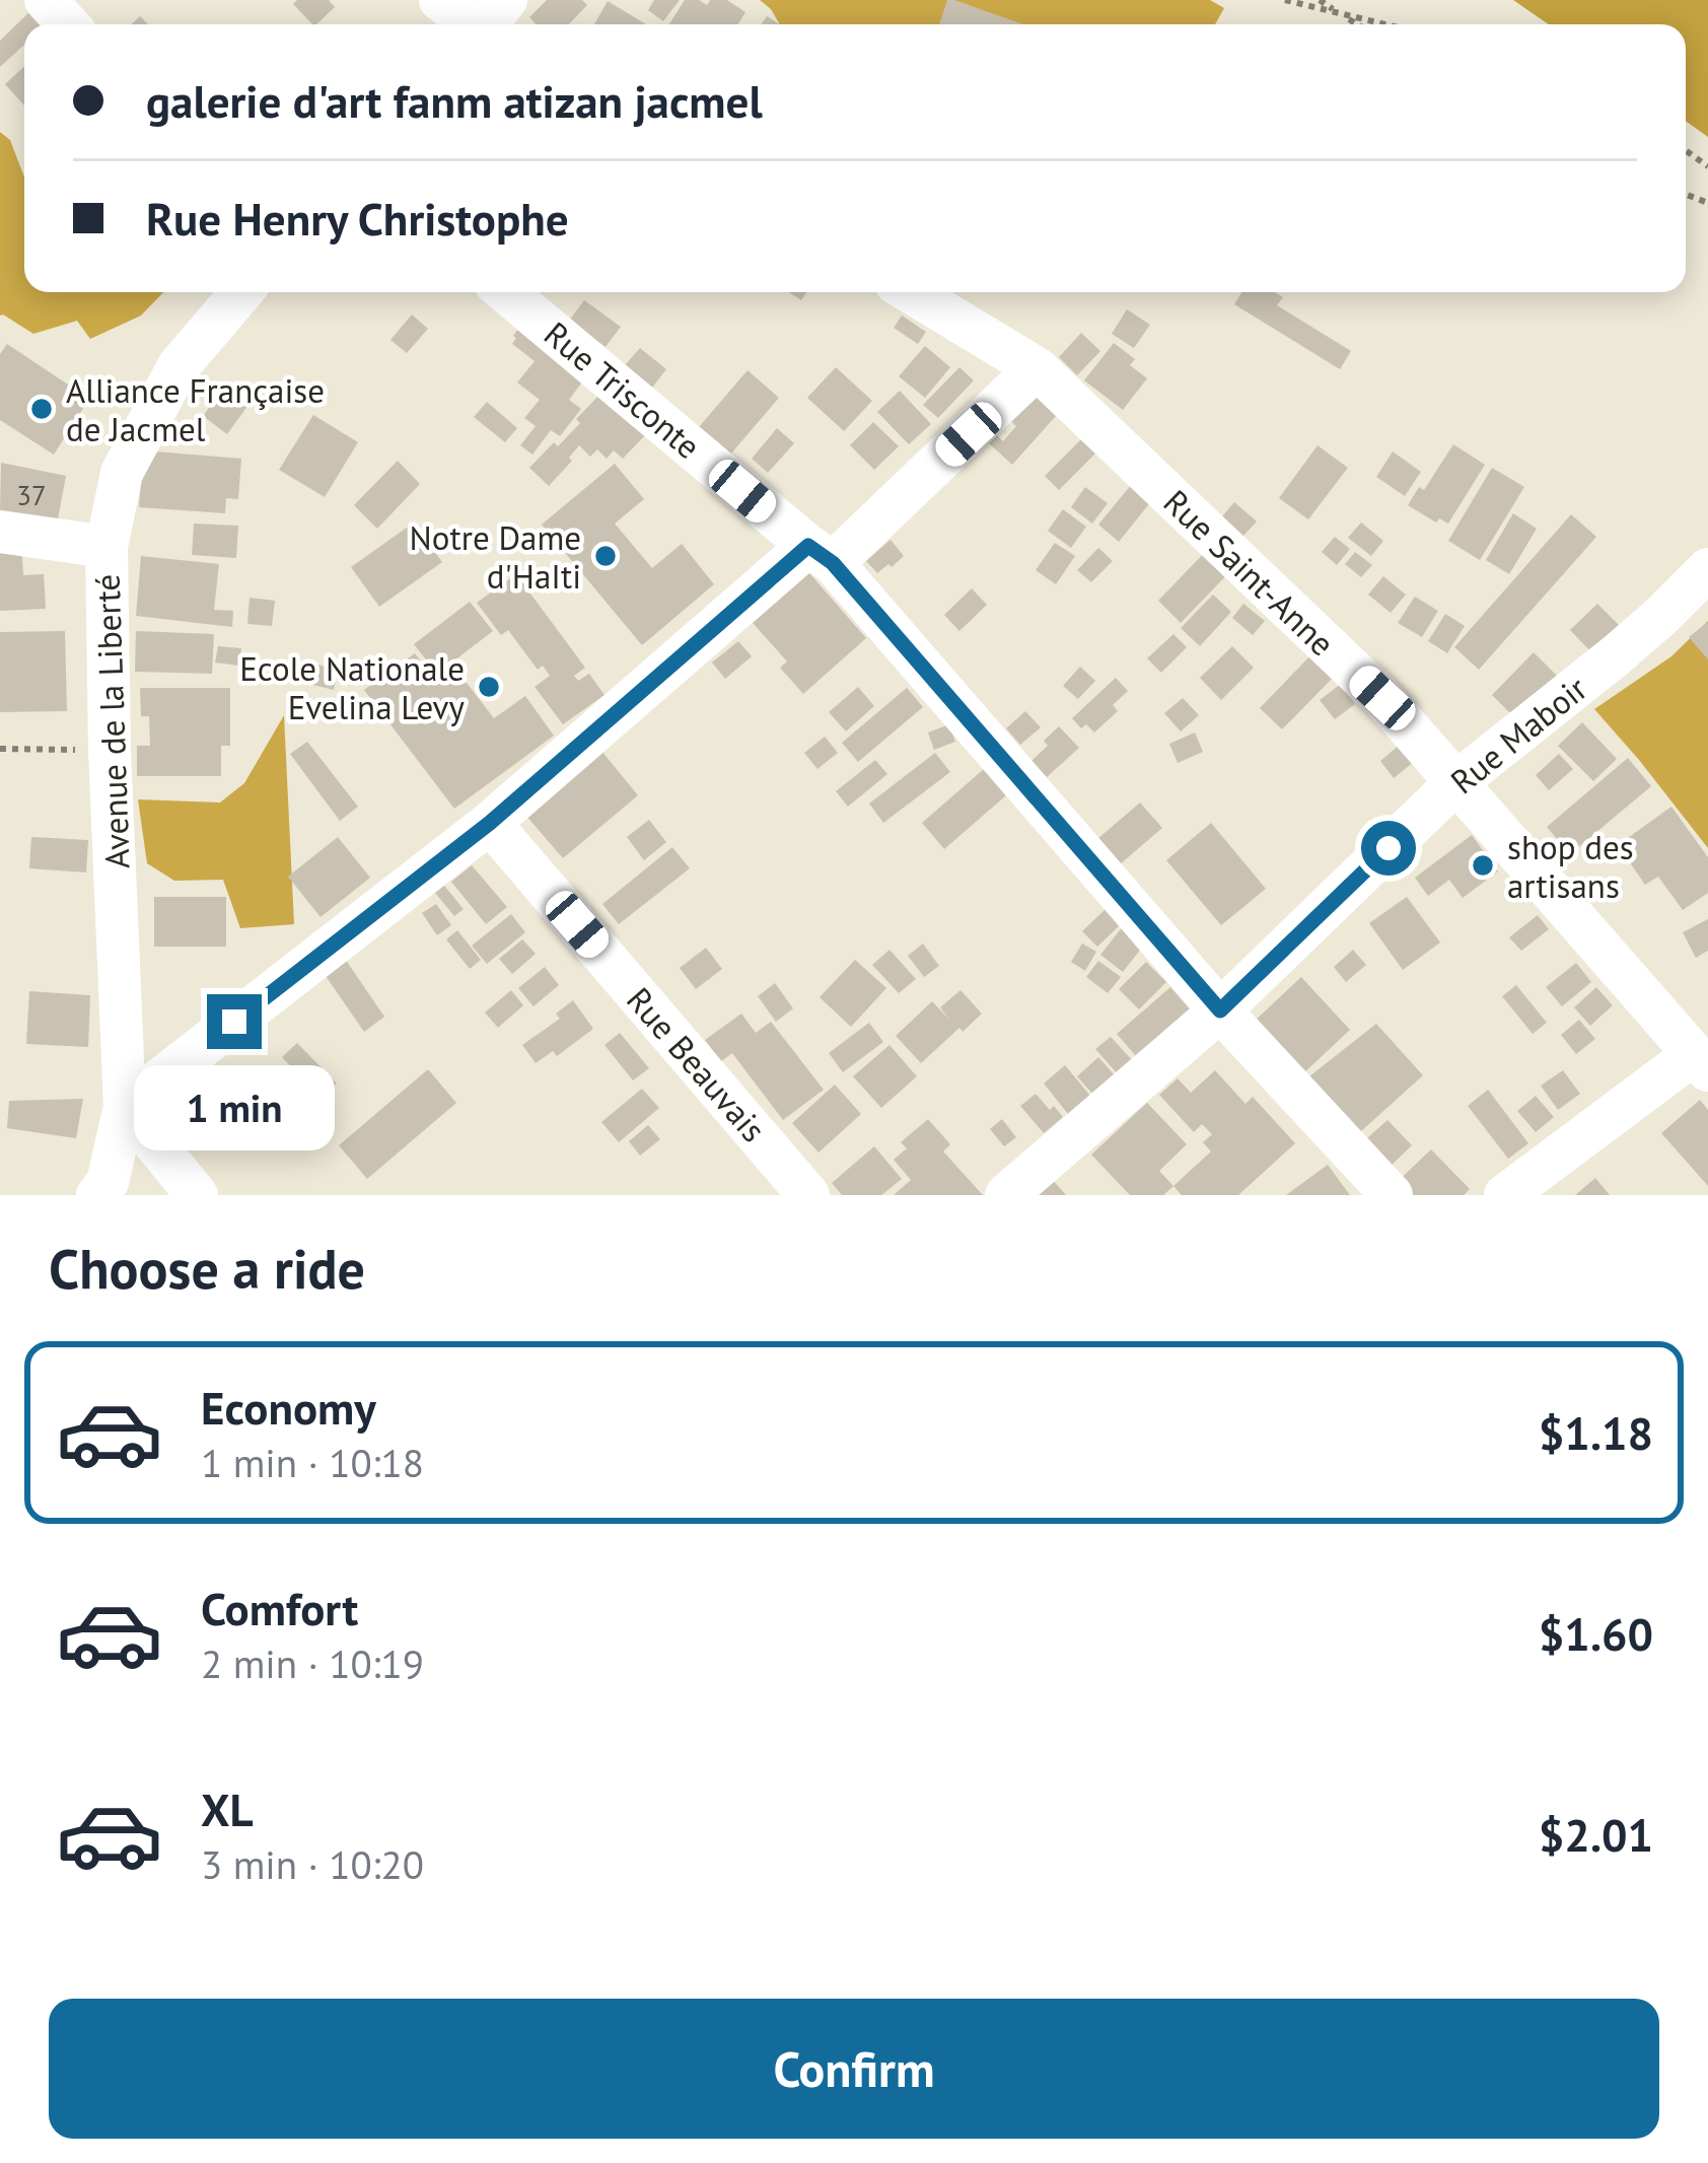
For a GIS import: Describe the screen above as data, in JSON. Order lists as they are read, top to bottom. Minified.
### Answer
{"streets":{"street":["Rue Trisconte","Rue Saint-Anne","Avenue de la Liberté","Rue Maboir","Rue Beauvais"]},"crossings":[["Rue Trisconte","Rue Maboir"],["Rue Saint-Anne","Rue Maboir"]],"places":["Alliance Française de Jacmel","Notre Dame d'HaIti","Ecole Nationale Evelina Levy","shop des artisans"],"house_numbers":["37"],"page":{"banner":["galerie d'art fanm atizan jacmel","Rue Henry Christophe"],"bubble":"1 min","heading":"Choose a ride","list":[{"name":"Economy","note":"1 min · 10:18","value":"$1.18"},{"name":"Comfort","note":"2 min · 10:19","value":"$1.60"},{"name":"XL","note":"3 min · 10:20","value":"$2.01"}],"buttons":"Confirm"}}
